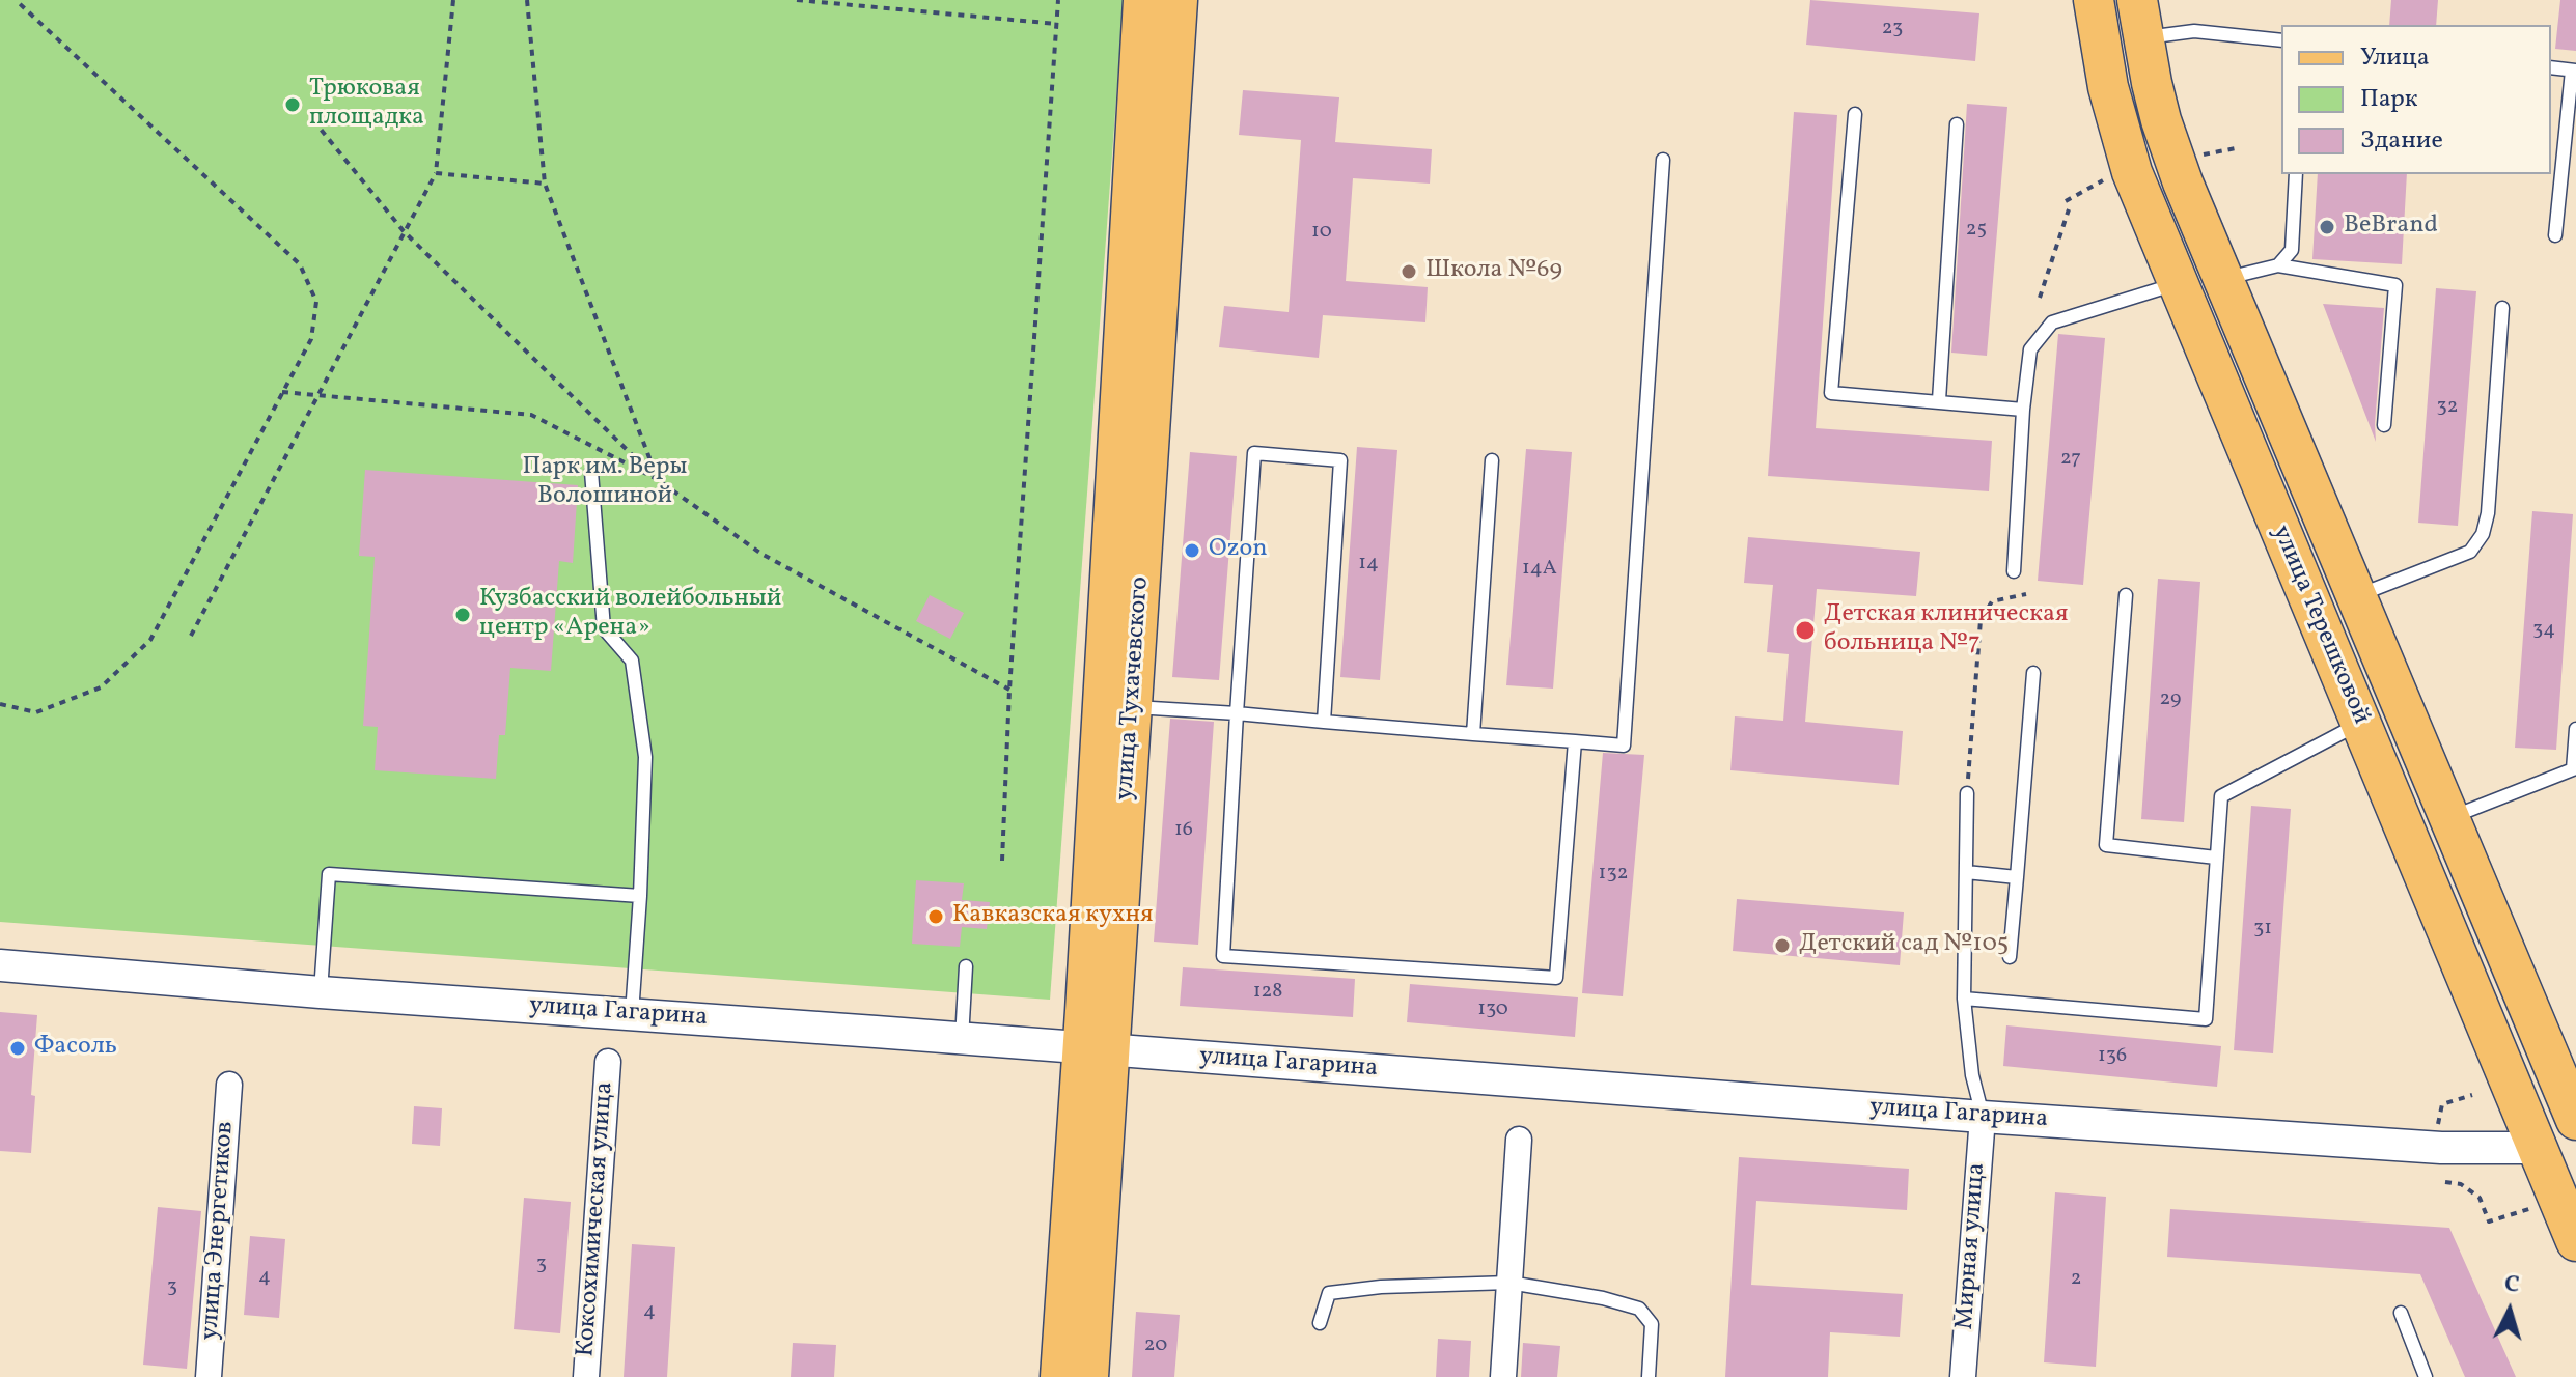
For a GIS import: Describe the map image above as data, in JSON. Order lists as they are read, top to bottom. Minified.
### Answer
{"streets":{"main road":["улица Терешковой","улица Тухачевского","улица Гагарина"],"street":["Коксохимическая улица","улица Энергетиков","Мирная улица"]},"crossings":[["улица Терешковой","улица Гагарина"],["улица Тухачевского","улица Гагарина"],["улица Гагарина","Мирная улица"]],"parks":["Парк им. Веры Волошиной"],"places":["Трюковая площадка","BeBrand","Школа №69","Ozon","Кузбасский волейбольный центр «Арена»","Детская клиническая больница №7","Кавказская кухня","Детский сад №105","Фасоль"],"house_numbers":["23","25","10","32","27","14","14А","34","29","16","132","31","128","130","136","3","4","2","3","4","20"],"legend":["Улица","Парк","Здание"],"north":"top"}
